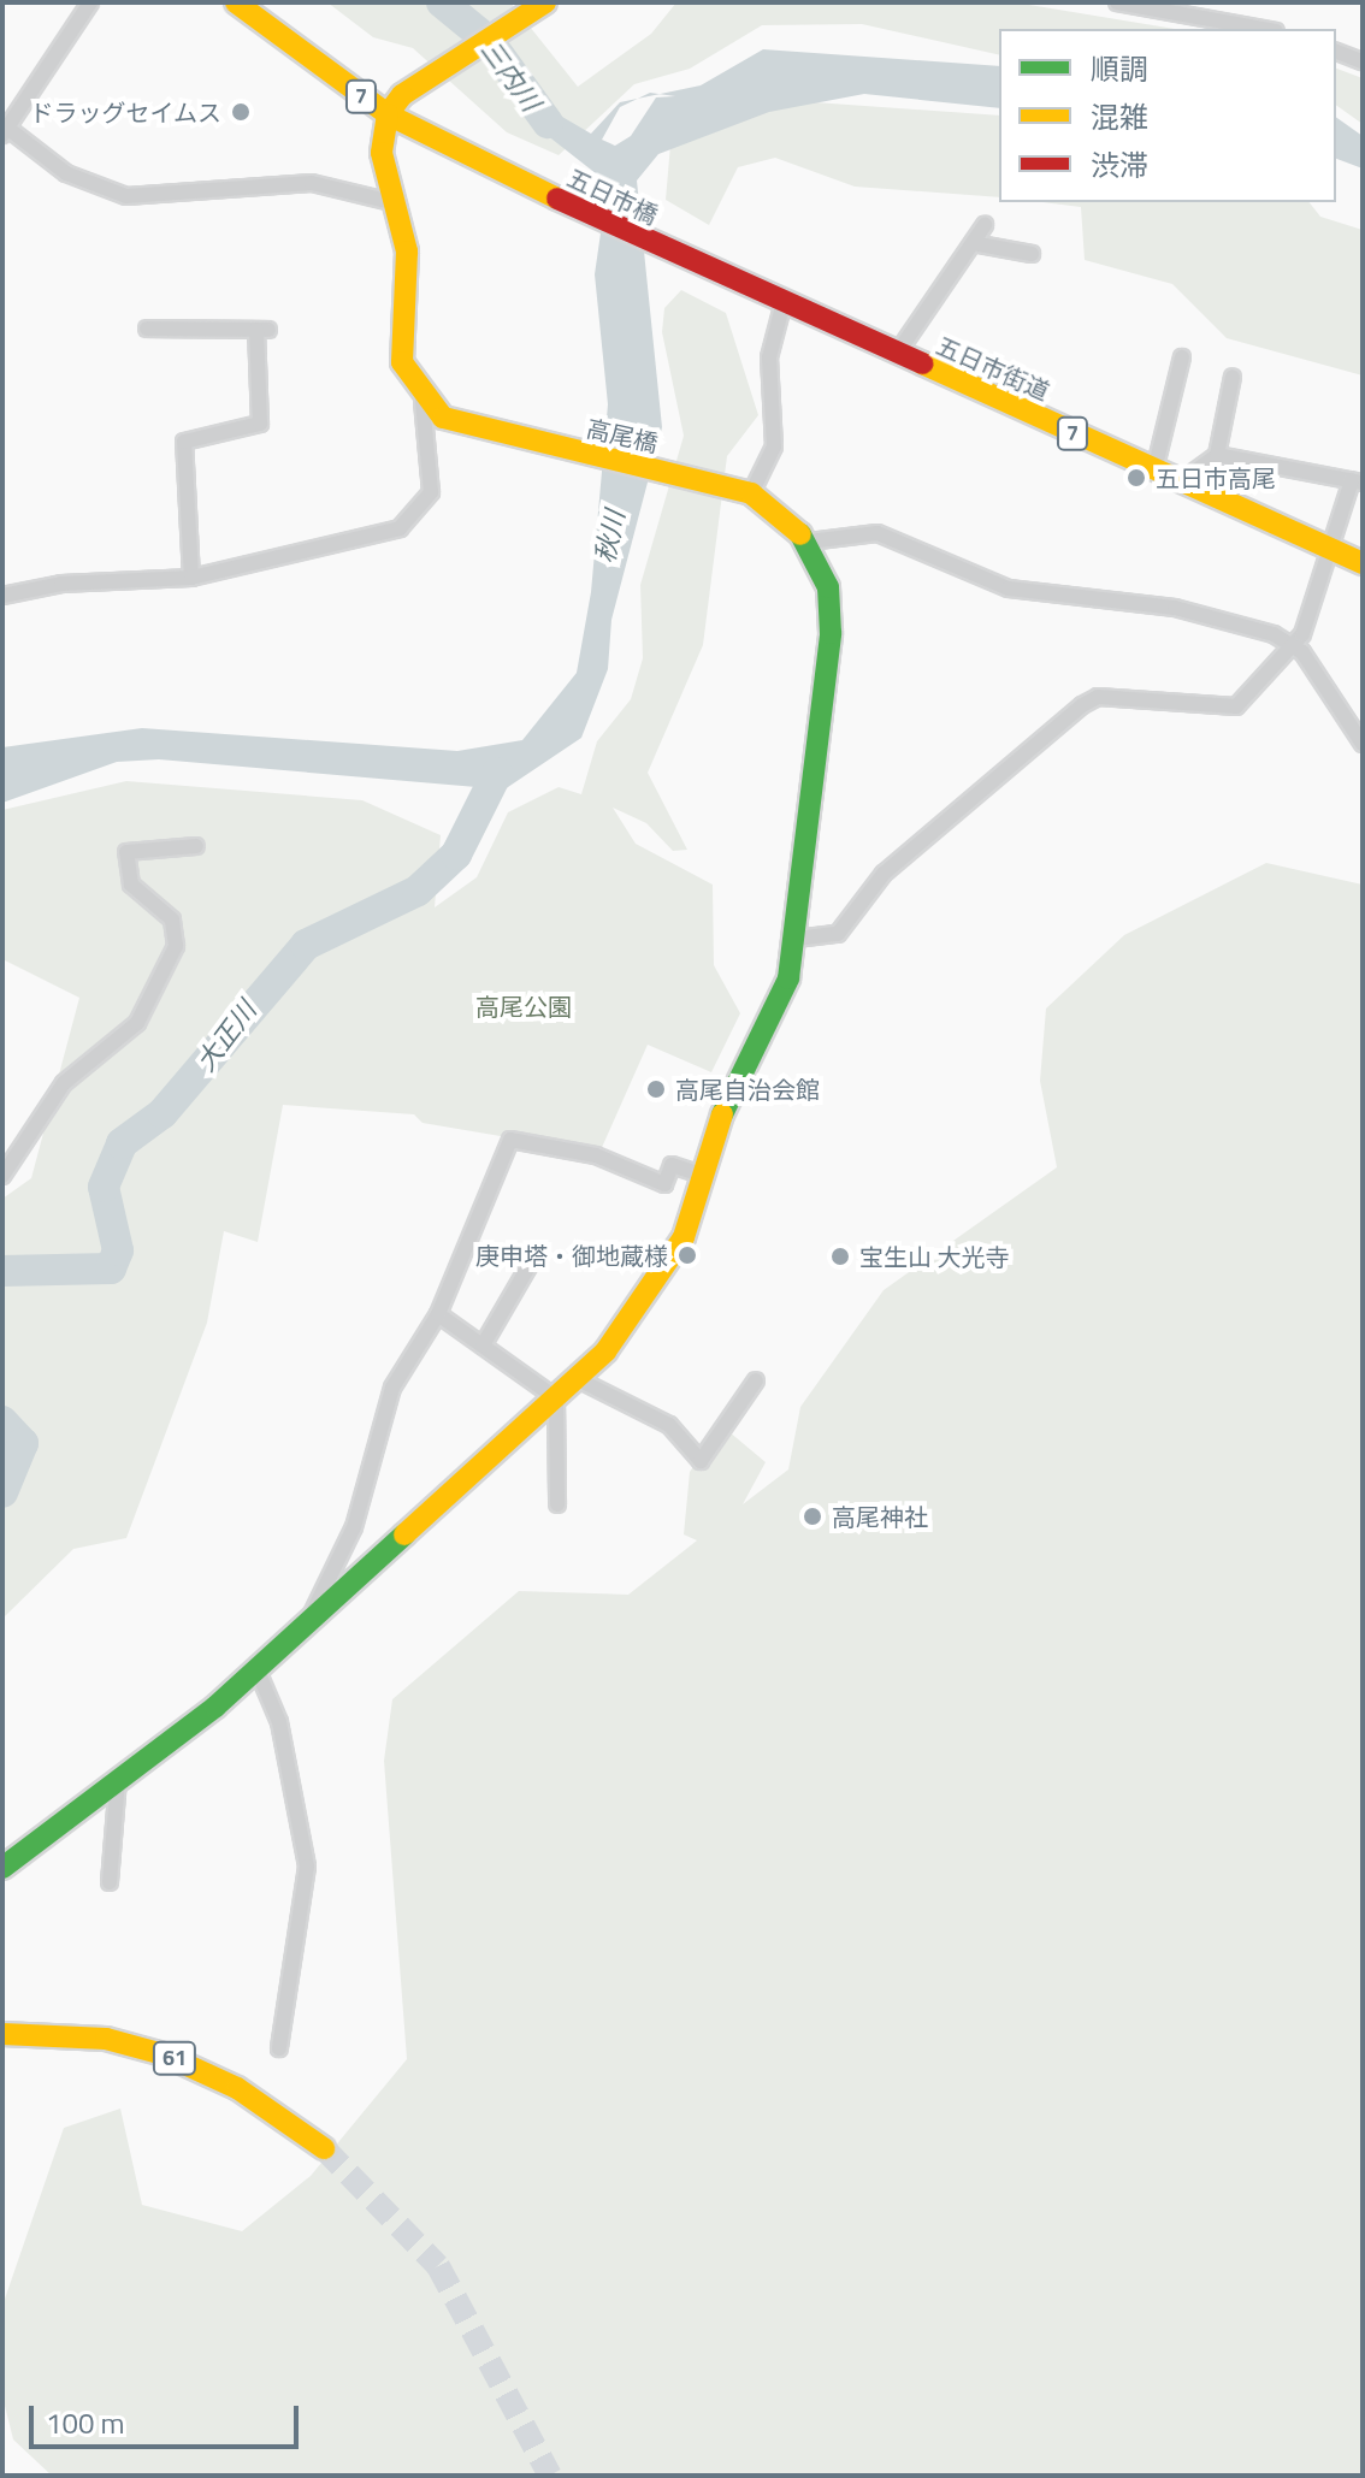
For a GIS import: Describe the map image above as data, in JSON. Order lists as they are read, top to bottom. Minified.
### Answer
{"streets":{"street":["7","五日市橋","五日市街道","高尾橋","61"]},"crossings":[["7","五日市橋"],["五日市橋","五日市街道"]],"water":["三内川","秋川","大正川"],"parks":["高尾公園"],"places":["ドラッグセイムス","五日市高尾","高尾自治会館","庚申塔・御地蔵様","宝生山 大光寺","高尾神社"],"legend":["順調","混雑","渋滞"],"scale_bar":"100 m"}
